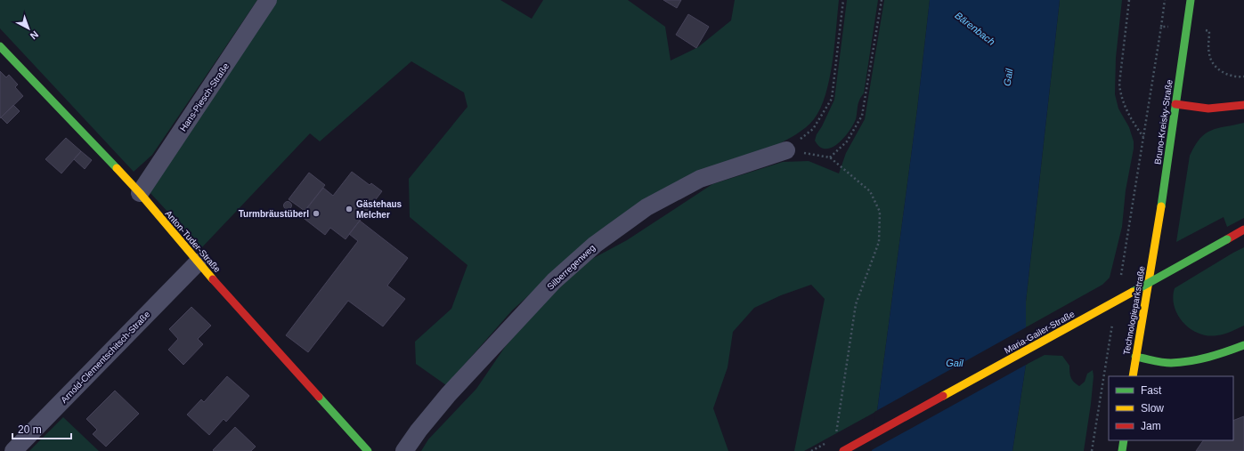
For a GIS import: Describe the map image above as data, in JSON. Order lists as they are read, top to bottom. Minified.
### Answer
{"streets":{"street":["Hans-Piesch-Straße","Bruno-Kreisky-Straße","Anton-Tuder-Straße","Silberregenweg","Technologieparkstraße","Maria-Gailer-Straße","Arnold-Clementschitsch-Straße"]},"crossings":[["Hans-Piesch-Straße","Anton-Tuder-Straße"],["Bruno-Kreisky-Straße","Technologieparkstraße"],["Anton-Tuder-Straße","Arnold-Clementschitsch-Straße"]],"water":["Bärenbach","Gail"],"places":["Gästehaus Melcher","Turmbräustüberl"],"legend":["Fast","Slow","Jam"],"scale_bar":"20 m","north":"bottom right"}
